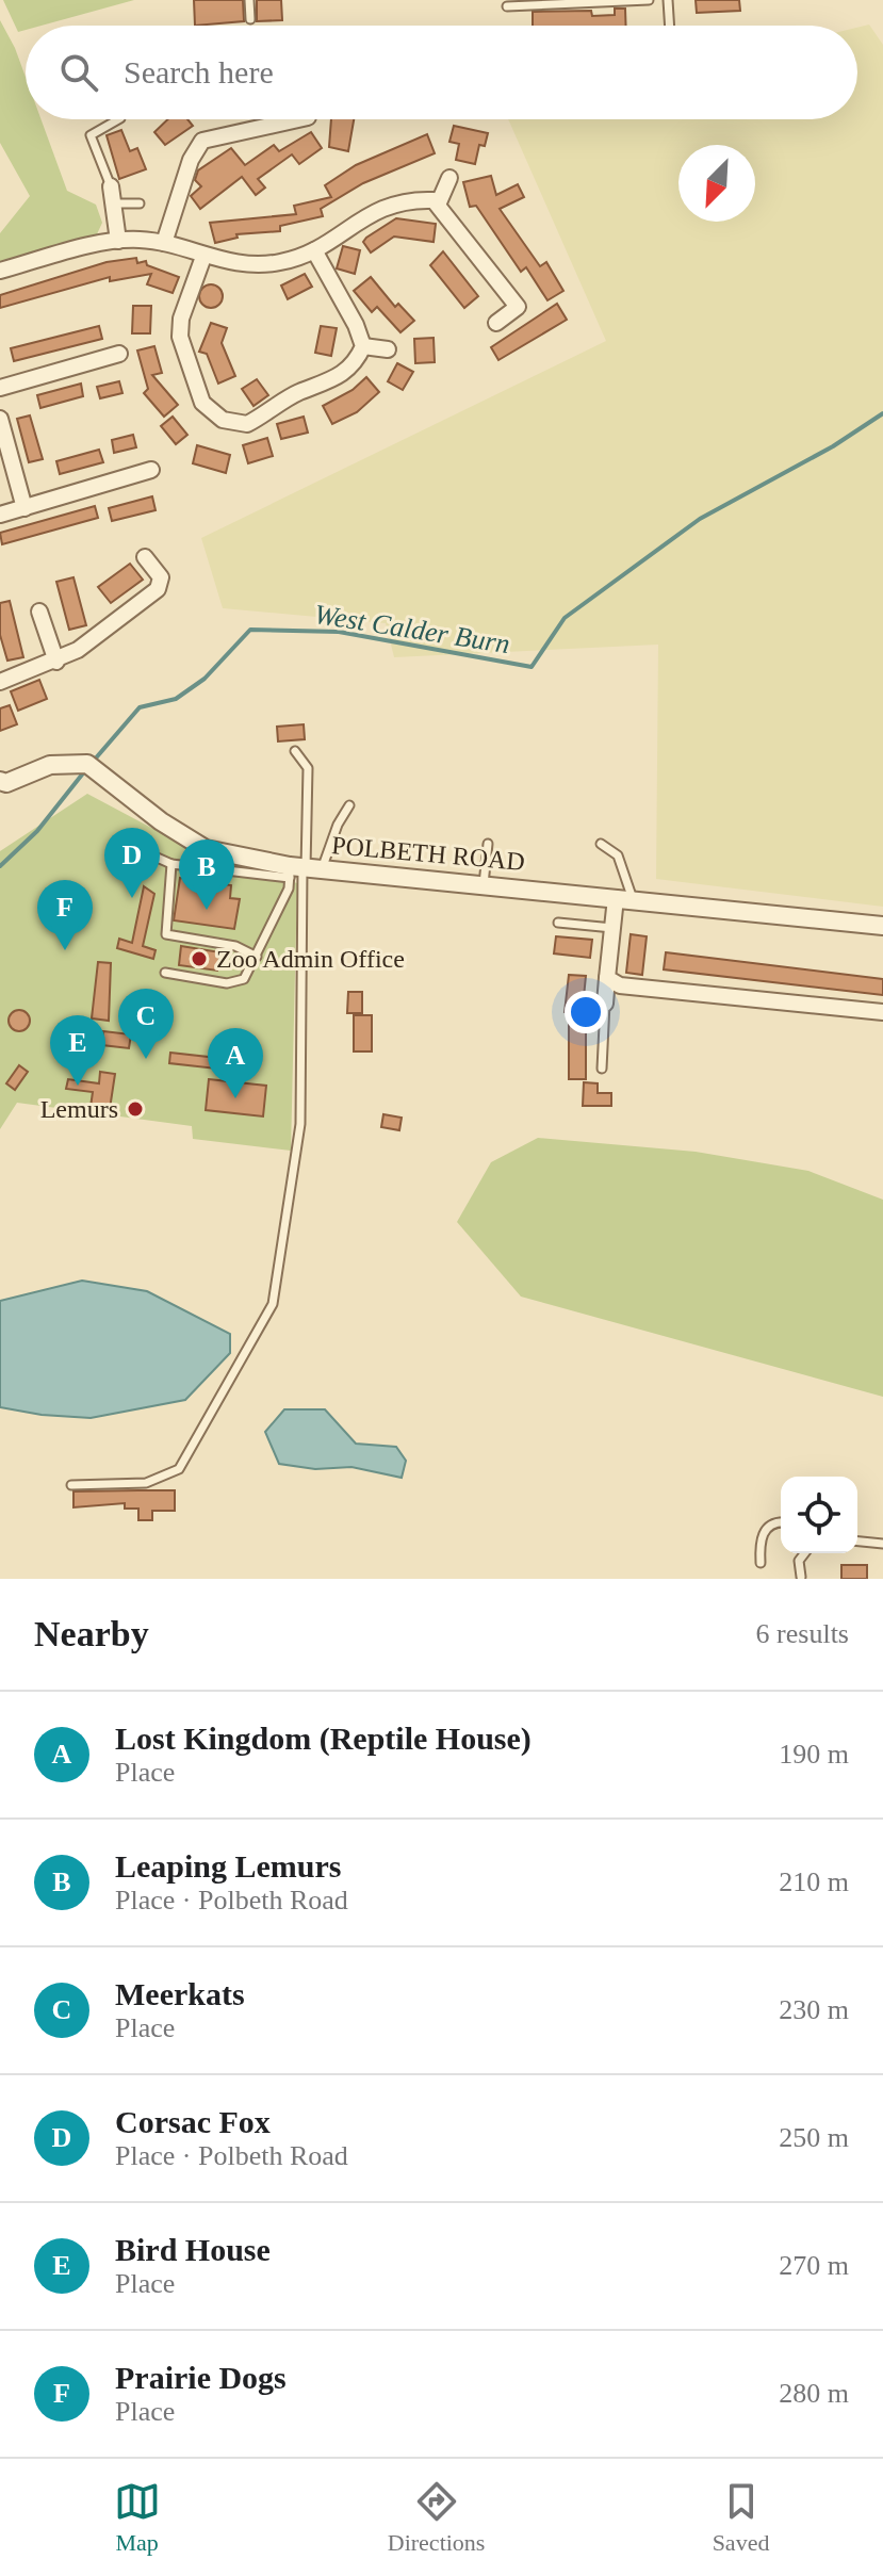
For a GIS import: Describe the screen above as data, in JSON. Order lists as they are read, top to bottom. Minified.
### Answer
{"streets":{"street":["POLBETH ROAD"]},"water":["West Calder Burn"],"places":["Zoo Admin Office","Lemurs"],"north":"bottom left","page":{"search":"Search here","pins":["D","B","F","C","E","A"],"heading":["Nearby","6 results"],"list":[{"mark":"A","name":"Lost Kingdom (Reptile House)","note":"Place","value":"190 m"},{"mark":"B","name":"Leaping Lemurs","note":"Place · Polbeth Road","value":"210 m"},{"mark":"C","name":"Meerkats","note":"Place","value":"230 m"},{"mark":"D","name":"Corsac Fox","note":"Place · Polbeth Road","value":"250 m"},{"mark":"E","name":"Bird House","note":"Place","value":"270 m"},{"mark":"F","name":"Prairie Dogs","note":"Place","value":"280 m"}],"nav":["Map","Directions","Saved"]}}
